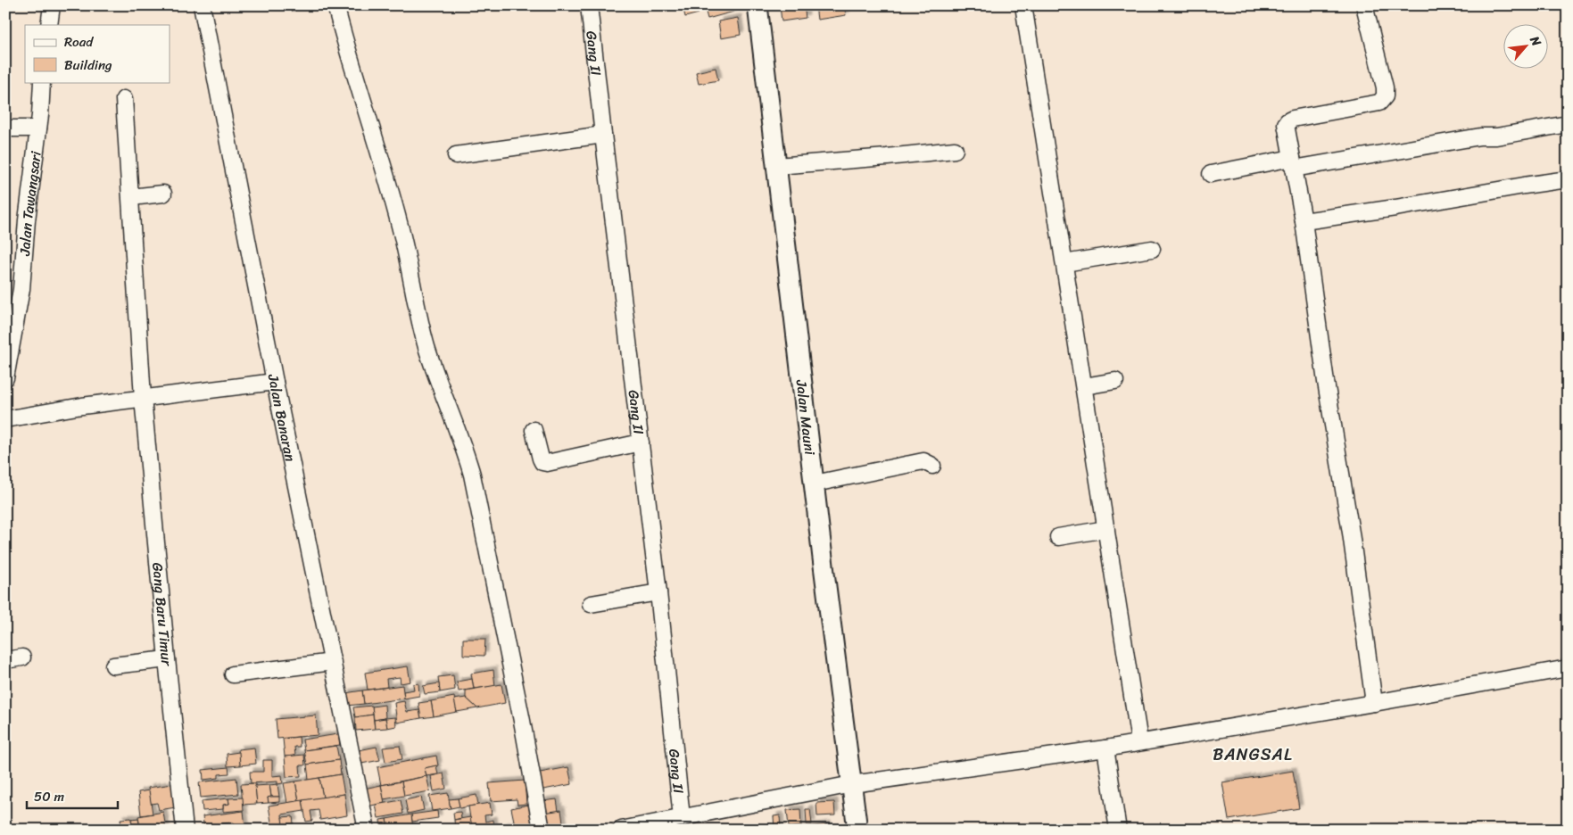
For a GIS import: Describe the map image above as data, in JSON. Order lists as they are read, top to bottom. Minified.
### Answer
{"streets":{"main road":["Jalan Mauni"],"street":["Gang II","Jalan Tawangsari","Jalan Banaran","Gang Baru Timur"]},"districts":["BANGSAL"],"legend":["Road","Building"],"scale_bar":"50 m","north":"top right"}
